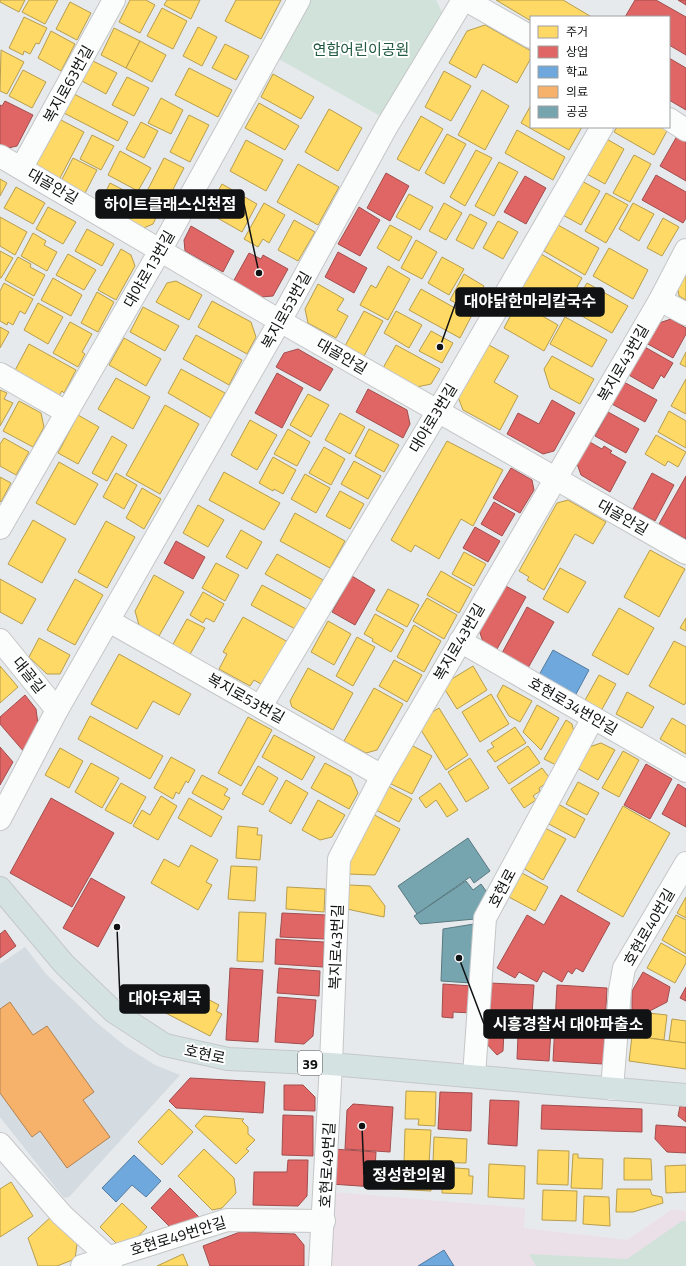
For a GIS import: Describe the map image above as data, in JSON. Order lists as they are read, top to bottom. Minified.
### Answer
{"streets":{"main road":["호현로","39"],"street":["복지로63번길","대골안길","대야로13번길","복지로53번길","복지로43번길","대야로3번길","대골길","호현로34번안길","호현로40번길","호현로49번길","호현로49번안길"]},"crossings":[["복지로63번길","대골안길"],["대골안길","대야로13번길"],["대골안길","복지로53번길"],["대골안길","복지로43번길"],["대골안길","대야로3번길"],["복지로53번길","복지로43번길"],["복지로53번길","대야로3번길"],["복지로53번길","대골길"],["복지로43번길","호현로34번안길"],["복지로43번길","호현로"],["복지로43번길","호현로49번길"],["호현로34번안길","호현로"],["호현로","호현로40번길"],["호현로","호현로49번길"],["호현로49번길","호현로49번안길"]],"parks":["연합어린이공원"],"places":["하이트클래스신천점","대야닭한마리칼국수","대야우체국","시흥경찰서 대야파출소","정성한의원"],"legend":["주거","상업","학교","의료","공공"]}
